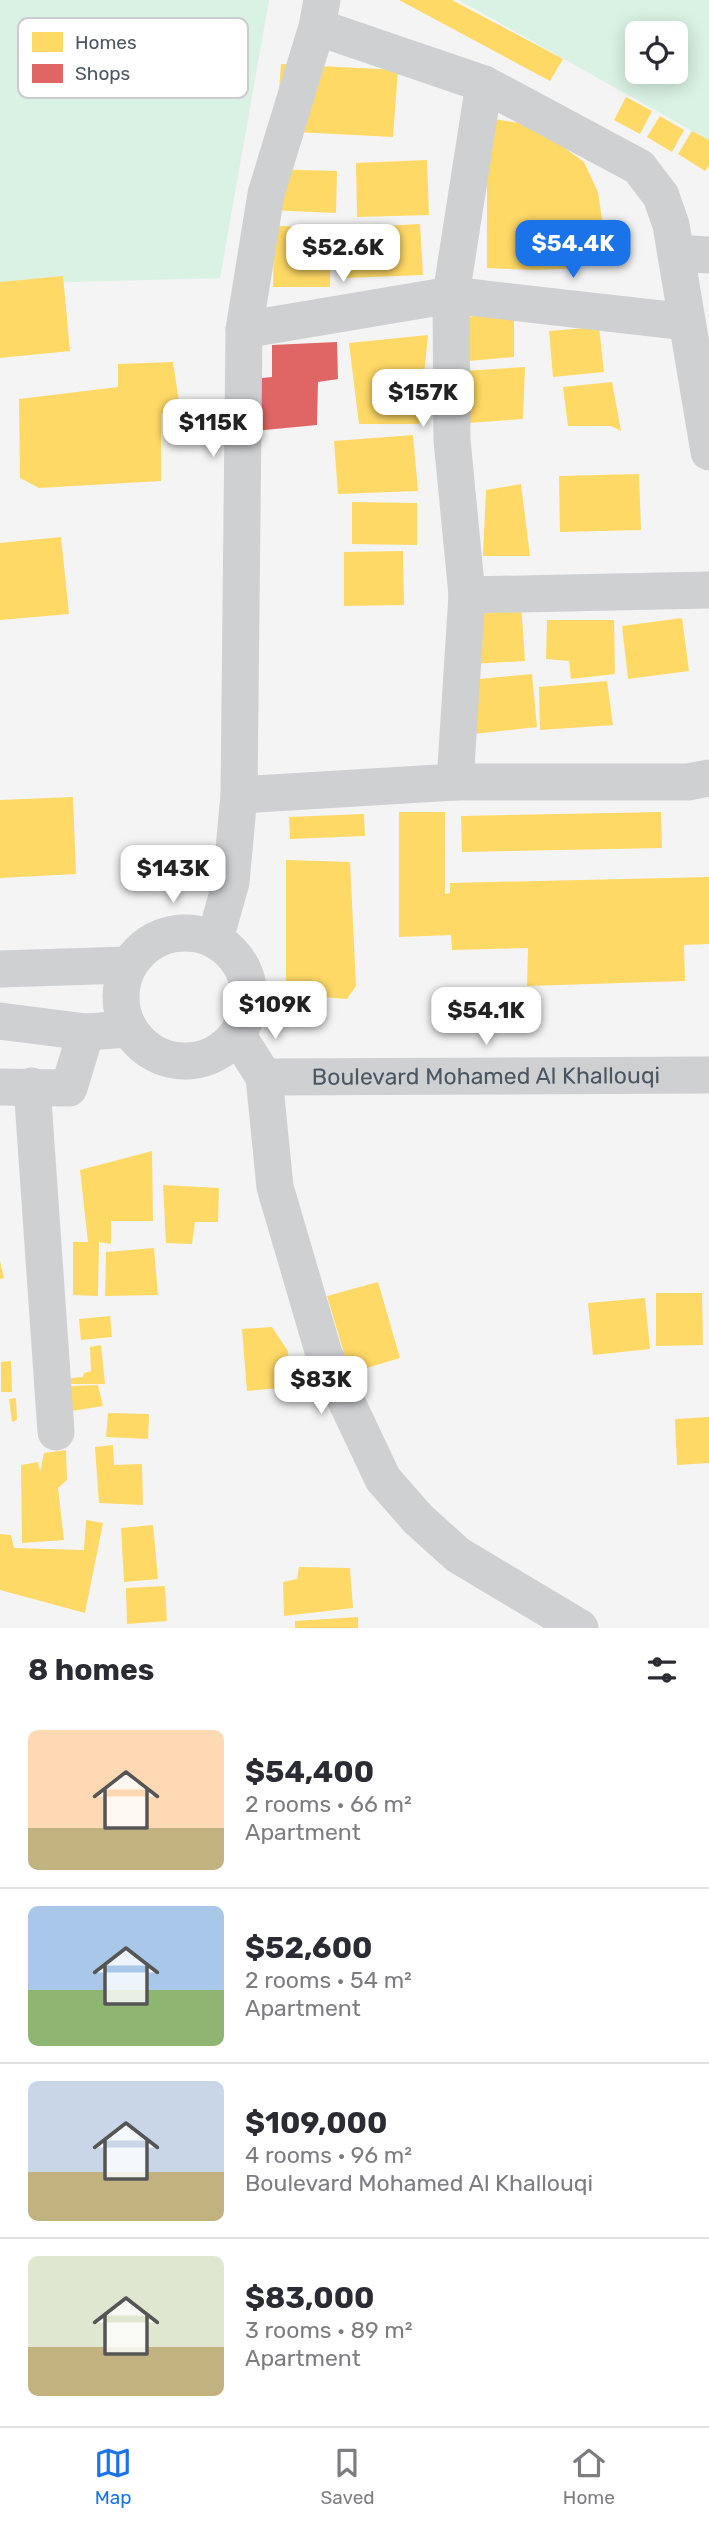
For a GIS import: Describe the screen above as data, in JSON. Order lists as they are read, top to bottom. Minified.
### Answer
{"streets":{"street":["Boulevard Mohamed Al Khallouqi"]},"legend":["Homes","Shops"],"page":{"price":["$54.4K","$52.6K","$157K","$115K","$143K","$109K","$54.1K","$83K"],"heading":"8 homes","list":[{"name":"$54,400","note":"2 rooms · 66 m² · Apartment"},{"name":"$52,600","note":"2 rooms · 54 m² · Apartment"},{"name":"$109,000","note":"4 rooms · 96 m² · Boulevard Mohamed Al Khallouqi"},{"name":"$83,000","note":"3 rooms · 89 m² · Apartment"}],"tabs":["Map","Saved","Home"]}}
